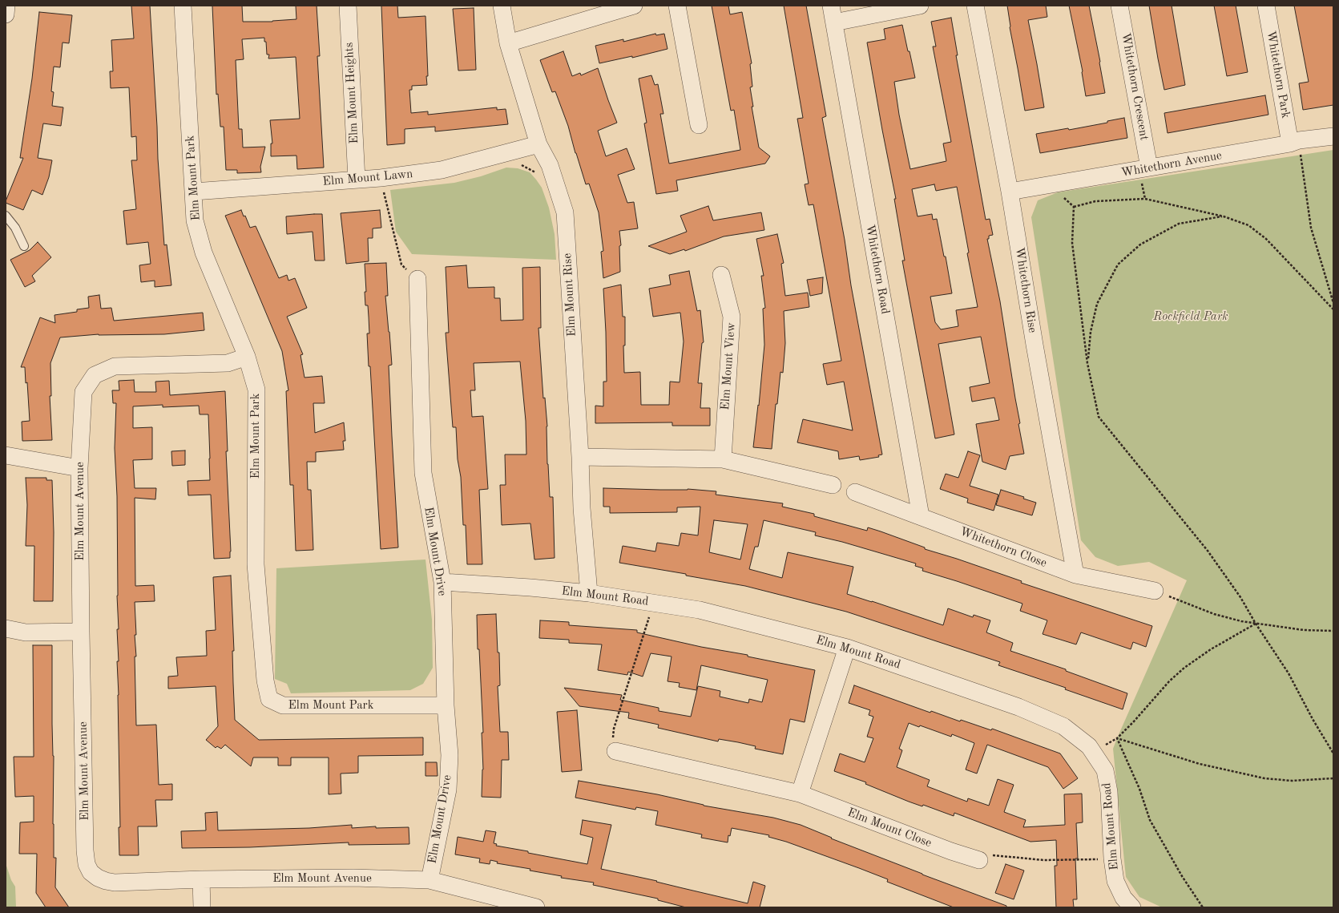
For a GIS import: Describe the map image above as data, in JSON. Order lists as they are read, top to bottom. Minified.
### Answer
{"streets":{"street":["Whitethorn Park","Whitethorn Crescent","Elm Mount Heights","Whitethorn Avenue","Elm Mount Park","Elm Mount Lawn","Whitethorn Road","Whitethorn Rise","Elm Mount Rise","Elm Mount View","Elm Mount Avenue","Whitethorn Close","Elm Mount Drive","Elm Mount Road","Elm Mount Close"]},"crossings":[["Whitethorn Park","Whitethorn Avenue"],["Whitethorn Crescent","Whitethorn Avenue"],["Elm Mount Heights","Elm Mount Lawn"],["Whitethorn Avenue","Whitethorn Rise"],["Elm Mount Park","Elm Mount Lawn"],["Elm Mount Park","Elm Mount Avenue"],["Elm Mount Park","Elm Mount Drive"],["Elm Mount Lawn","Elm Mount Rise"],["Whitethorn Road","Whitethorn Close"],["Whitethorn Rise","Whitethorn Close"],["Elm Mount Rise","Elm Mount Road"],["Elm Mount Avenue","Elm Mount Drive"],["Elm Mount Drive","Elm Mount Road"]],"parks":["Rockfield Park"]}
